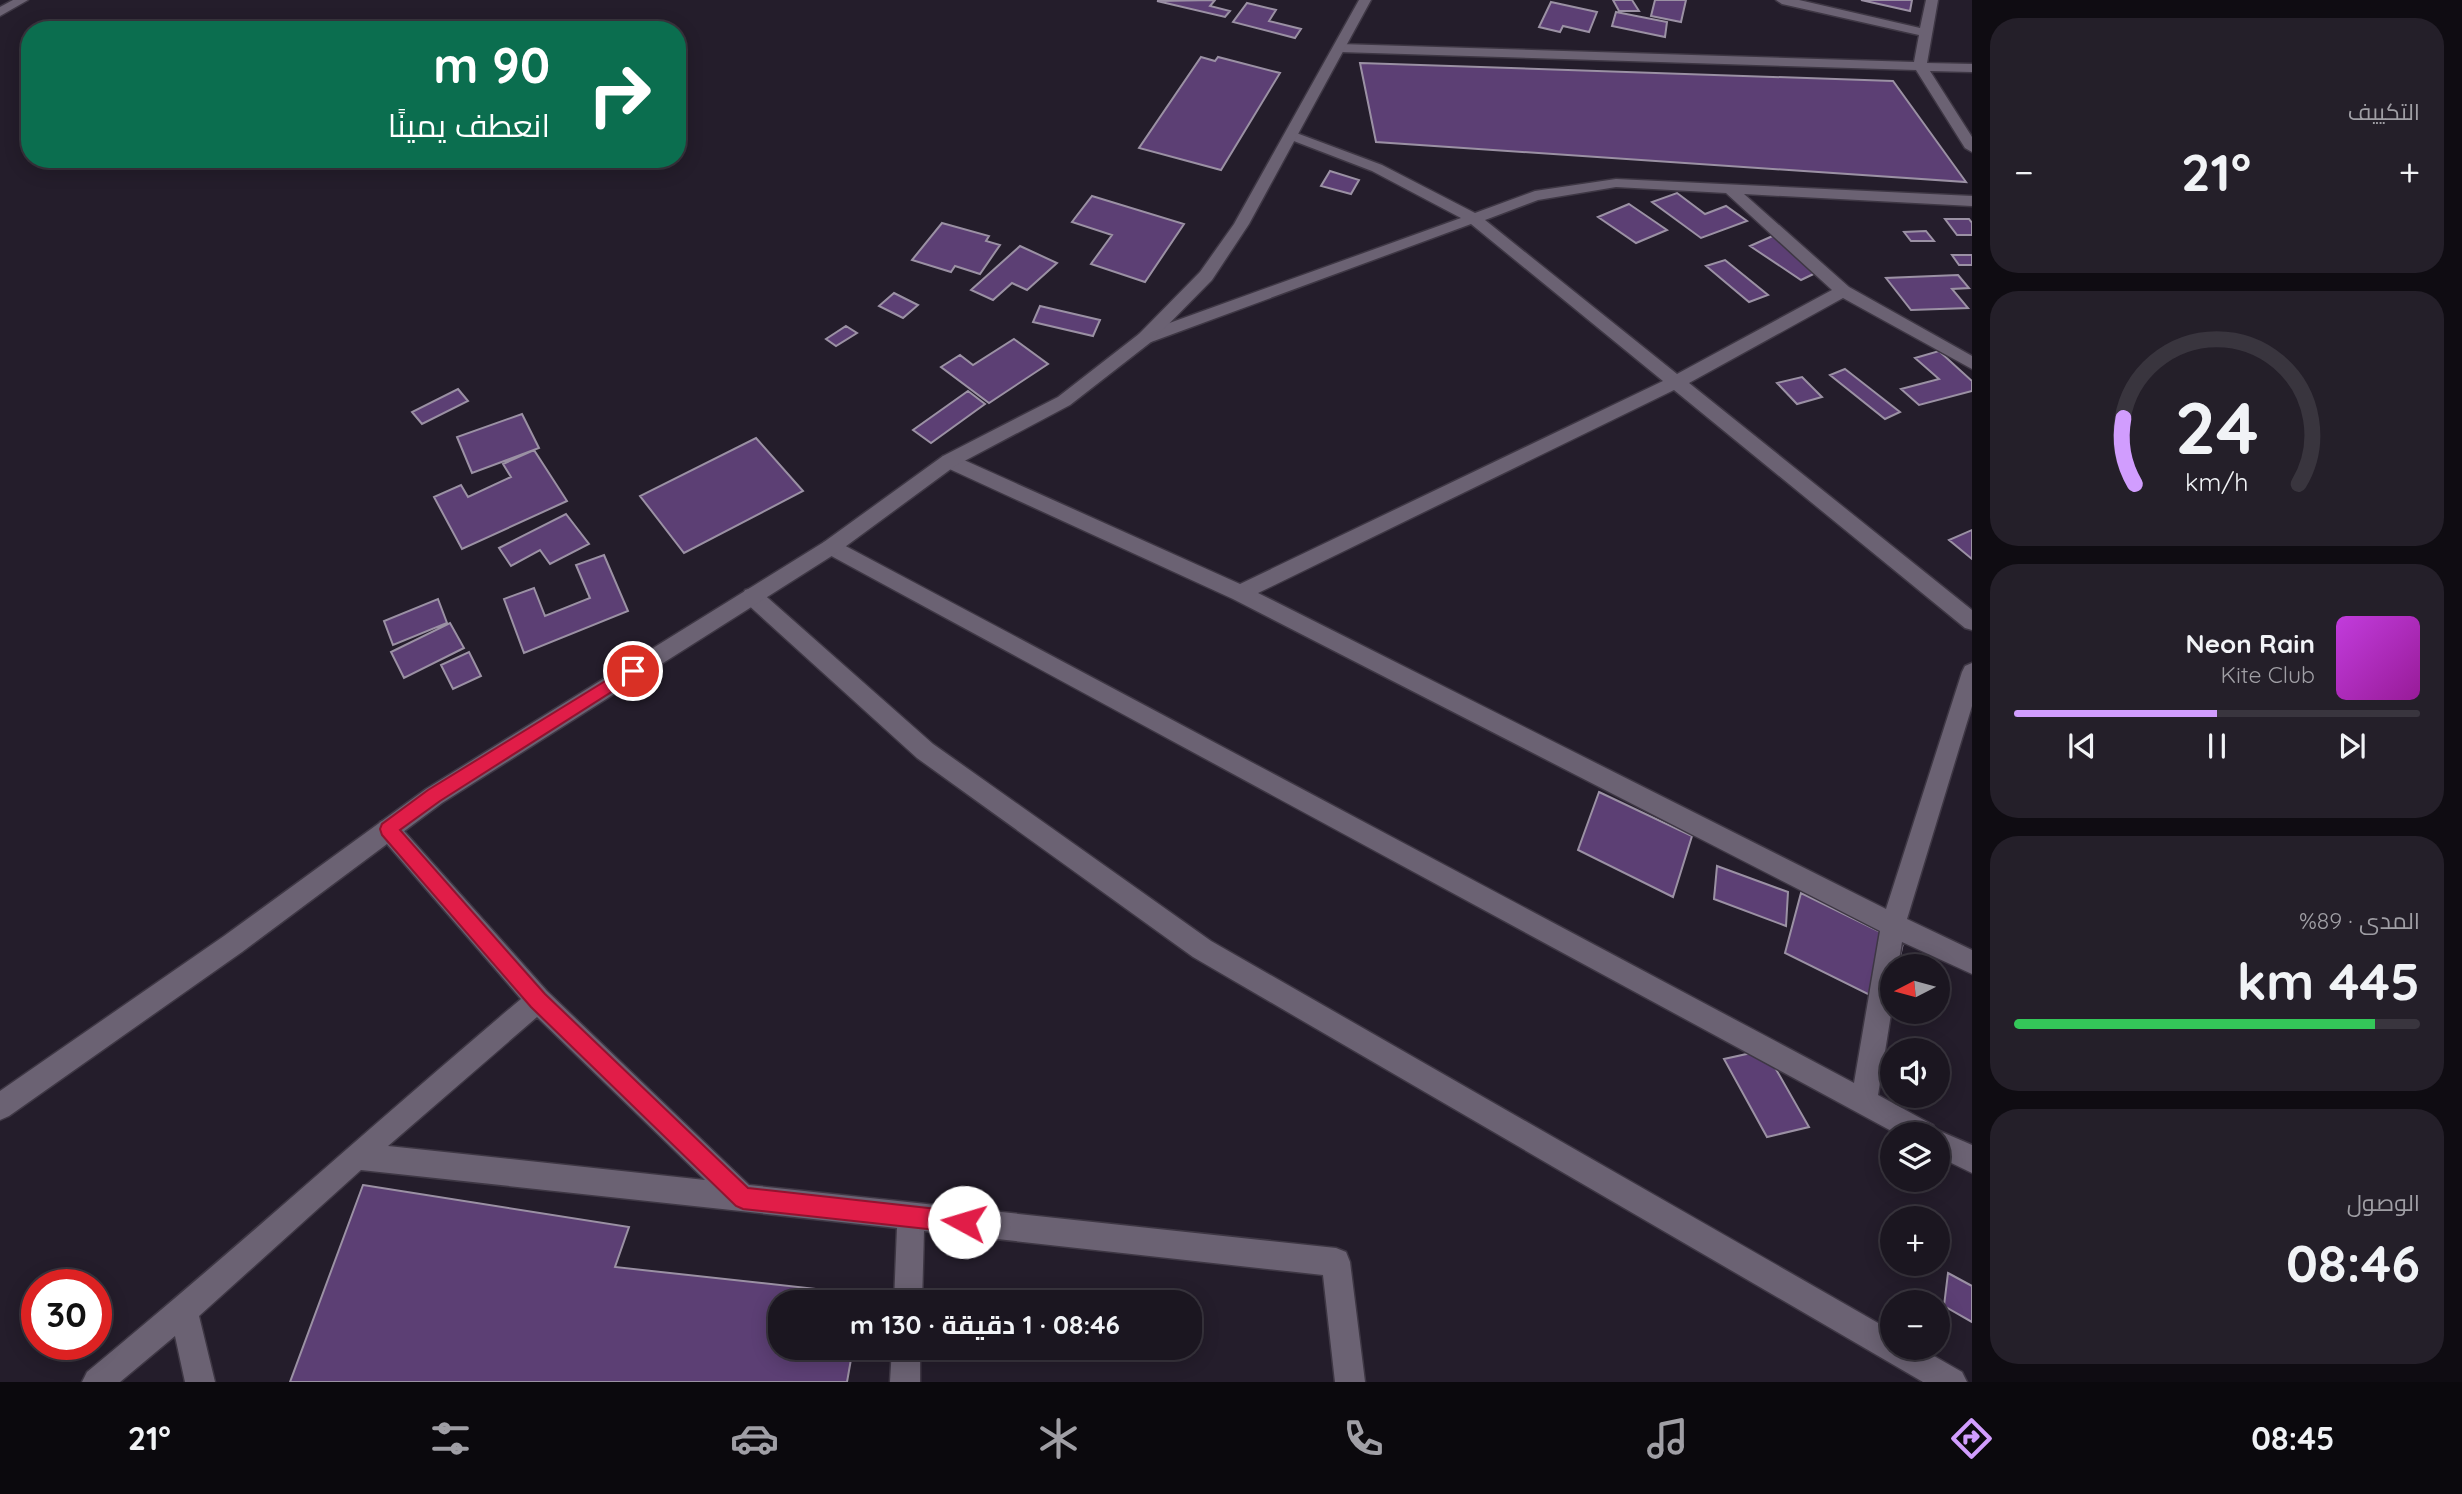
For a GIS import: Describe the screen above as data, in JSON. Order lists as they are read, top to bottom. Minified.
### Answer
{"north":"left","page":{"tile":["التكييف",["المدى · 89%","445 km"],["الوصول","08:46"]],"turn":["90 m","انعطف يمينًا"],"heat":["−","21°","+"],"song":["Neon Rain","Kite Club"],"map_buttons":["+","−"],"limit":"30","trip":"08:46 · 1 دقيقة · 130 m","tabs":["08:45","21°"],"gauge":["24","km/h"]}}
